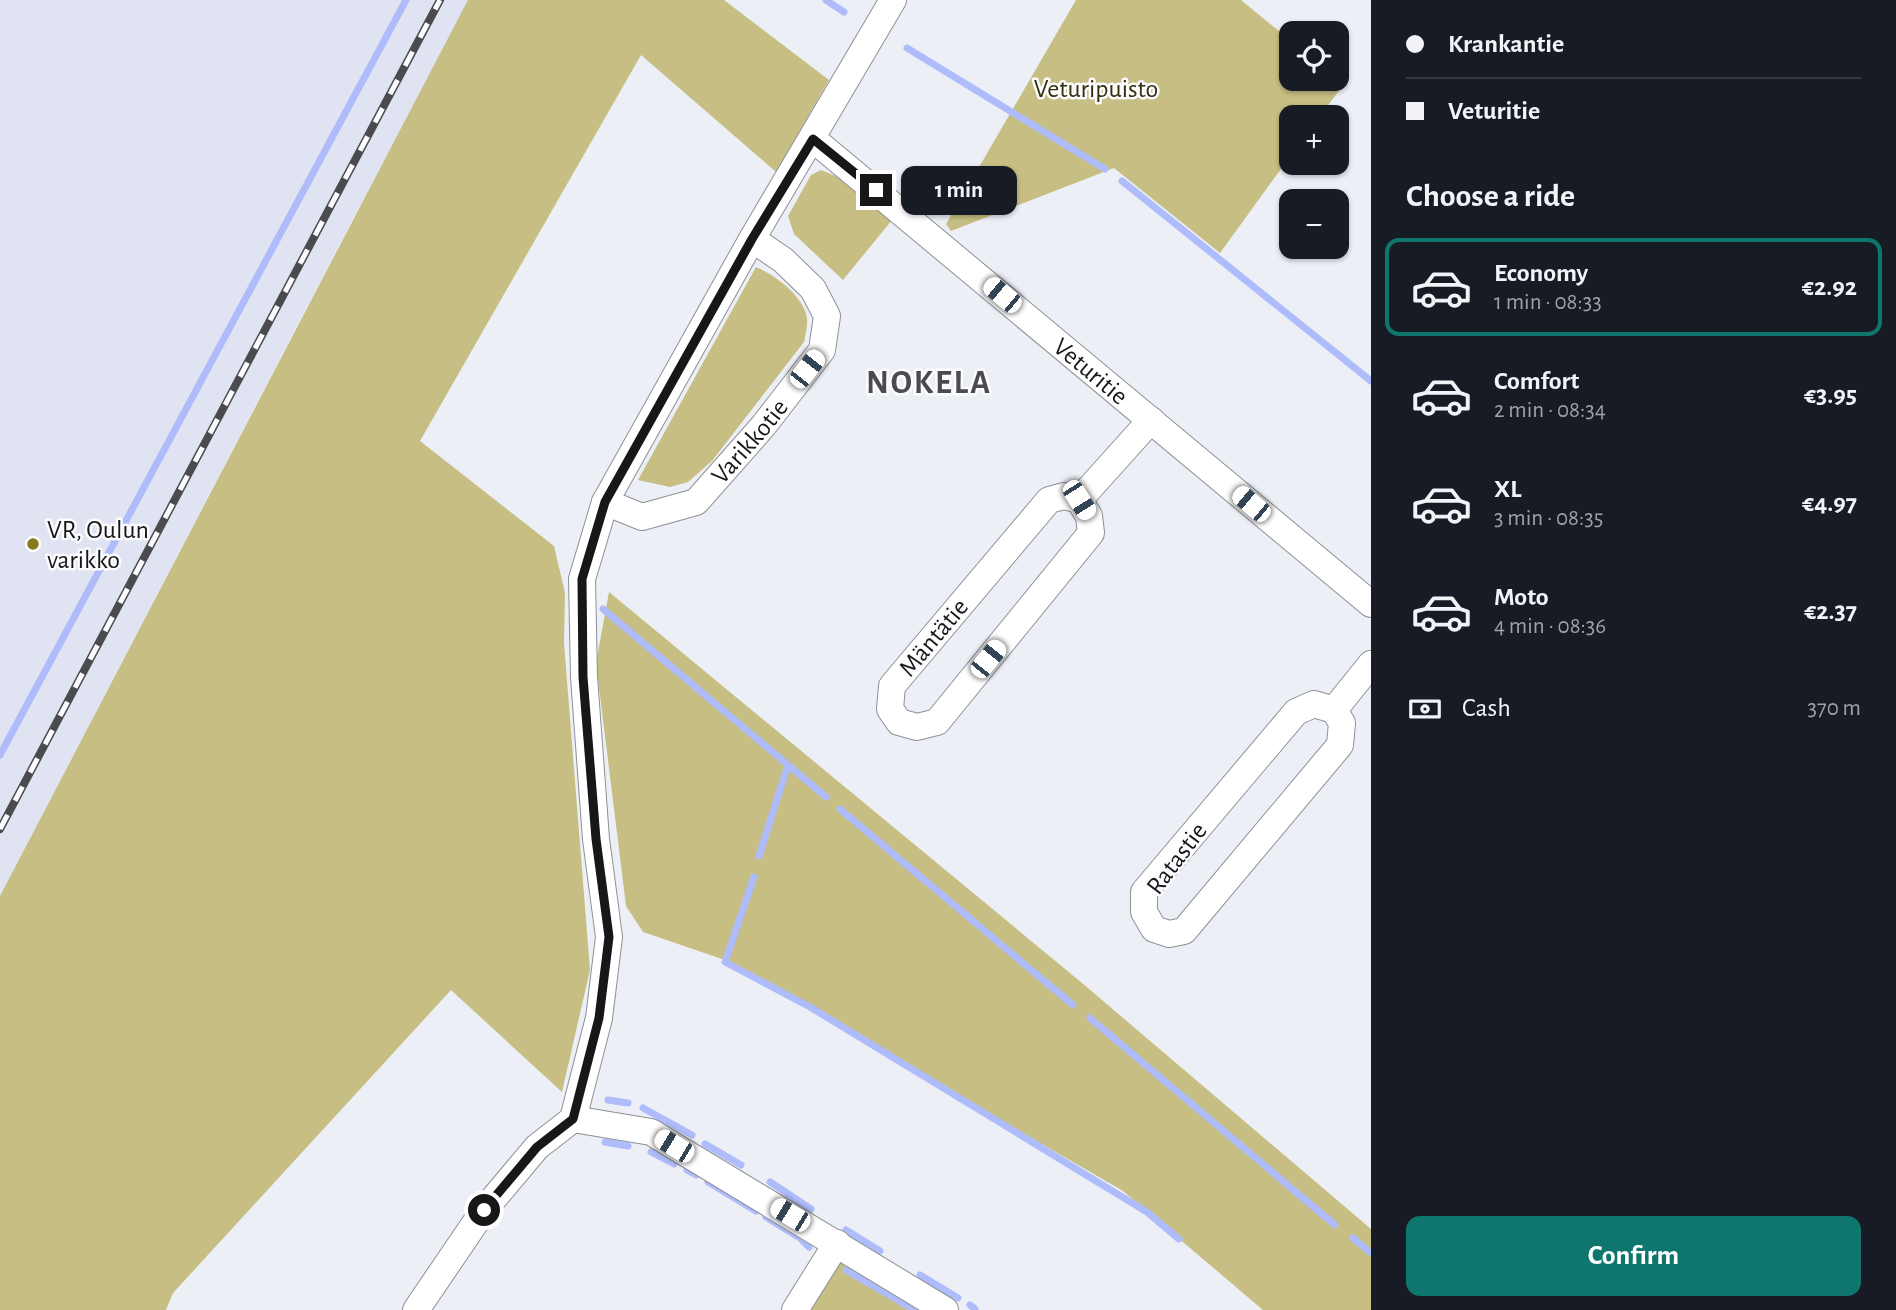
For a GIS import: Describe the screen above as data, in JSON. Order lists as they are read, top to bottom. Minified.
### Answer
{"streets":{"street":["Veturitie","Varikkotie","Mäntätie","Ratastie"]},"districts":["NOKELA"],"parks":["Veturipuisto"],"places":["VR, Oulun varikko"],"page":{"banner":["Krankantie","Veturitie"],"map_buttons":["+","−"],"heading":"Choose a ride","bubble":"1 min","list":[{"name":"Economy","note":"1 min · 08:33","value":"€2.92"},{"name":"Comfort","note":"2 min · 08:34","value":"€3.95"},{"name":"XL","note":"3 min · 08:35","value":"€4.97"},{"name":"Moto","note":"4 min · 08:36","value":"€2.37"}],"pay":["Cash","370 m"],"buttons":"Confirm"}}
